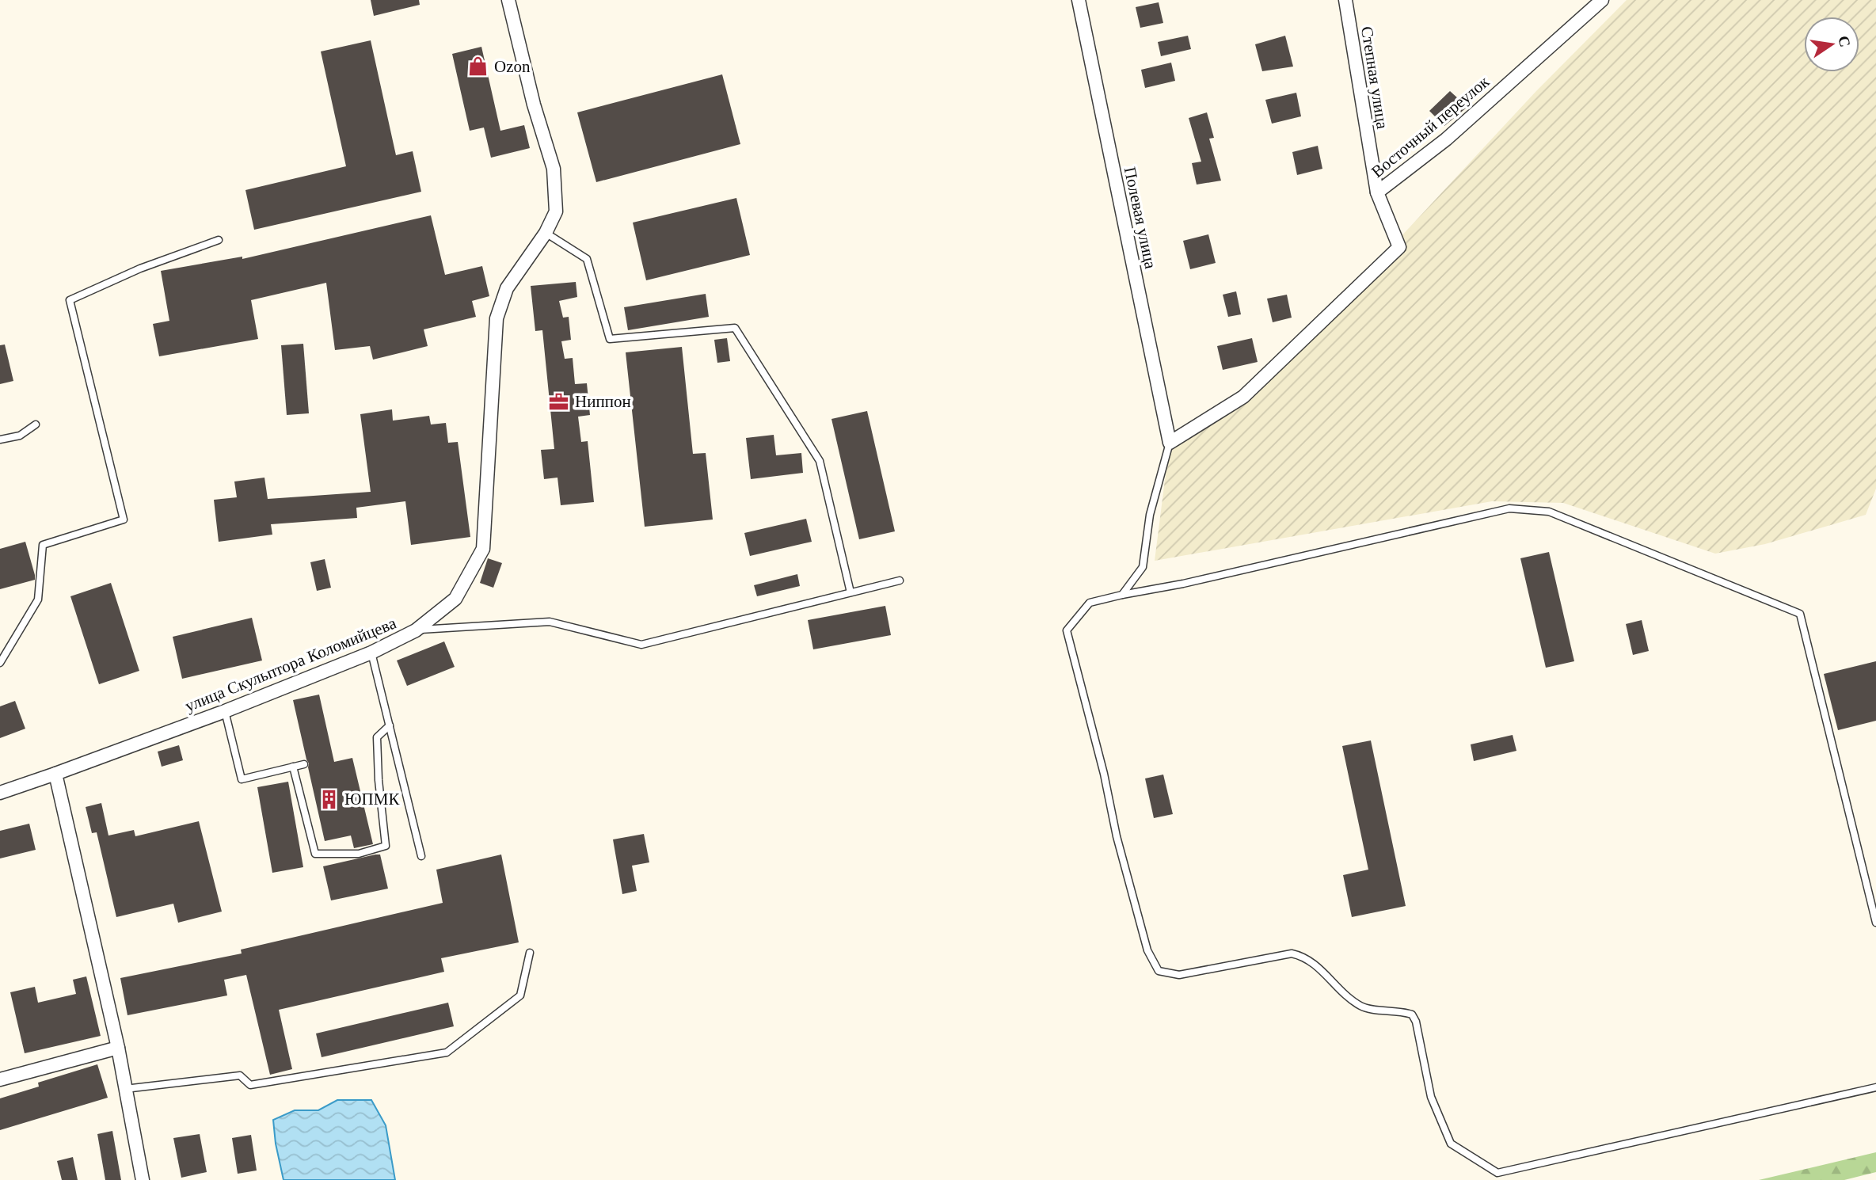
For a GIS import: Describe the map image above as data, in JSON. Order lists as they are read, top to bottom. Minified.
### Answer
{"streets":{"street":["Степная улица","Восточный переулок","Полевая улица","улица Скульптора Коломийцева"]},"crossings":[["Степная улица","Восточный переулок"],["Восточный переулок","Полевая улица"]],"places":{"shop":["Ozon"],"office":["Ниппон"],"building":["ЮПМК"]},"north":"right"}
